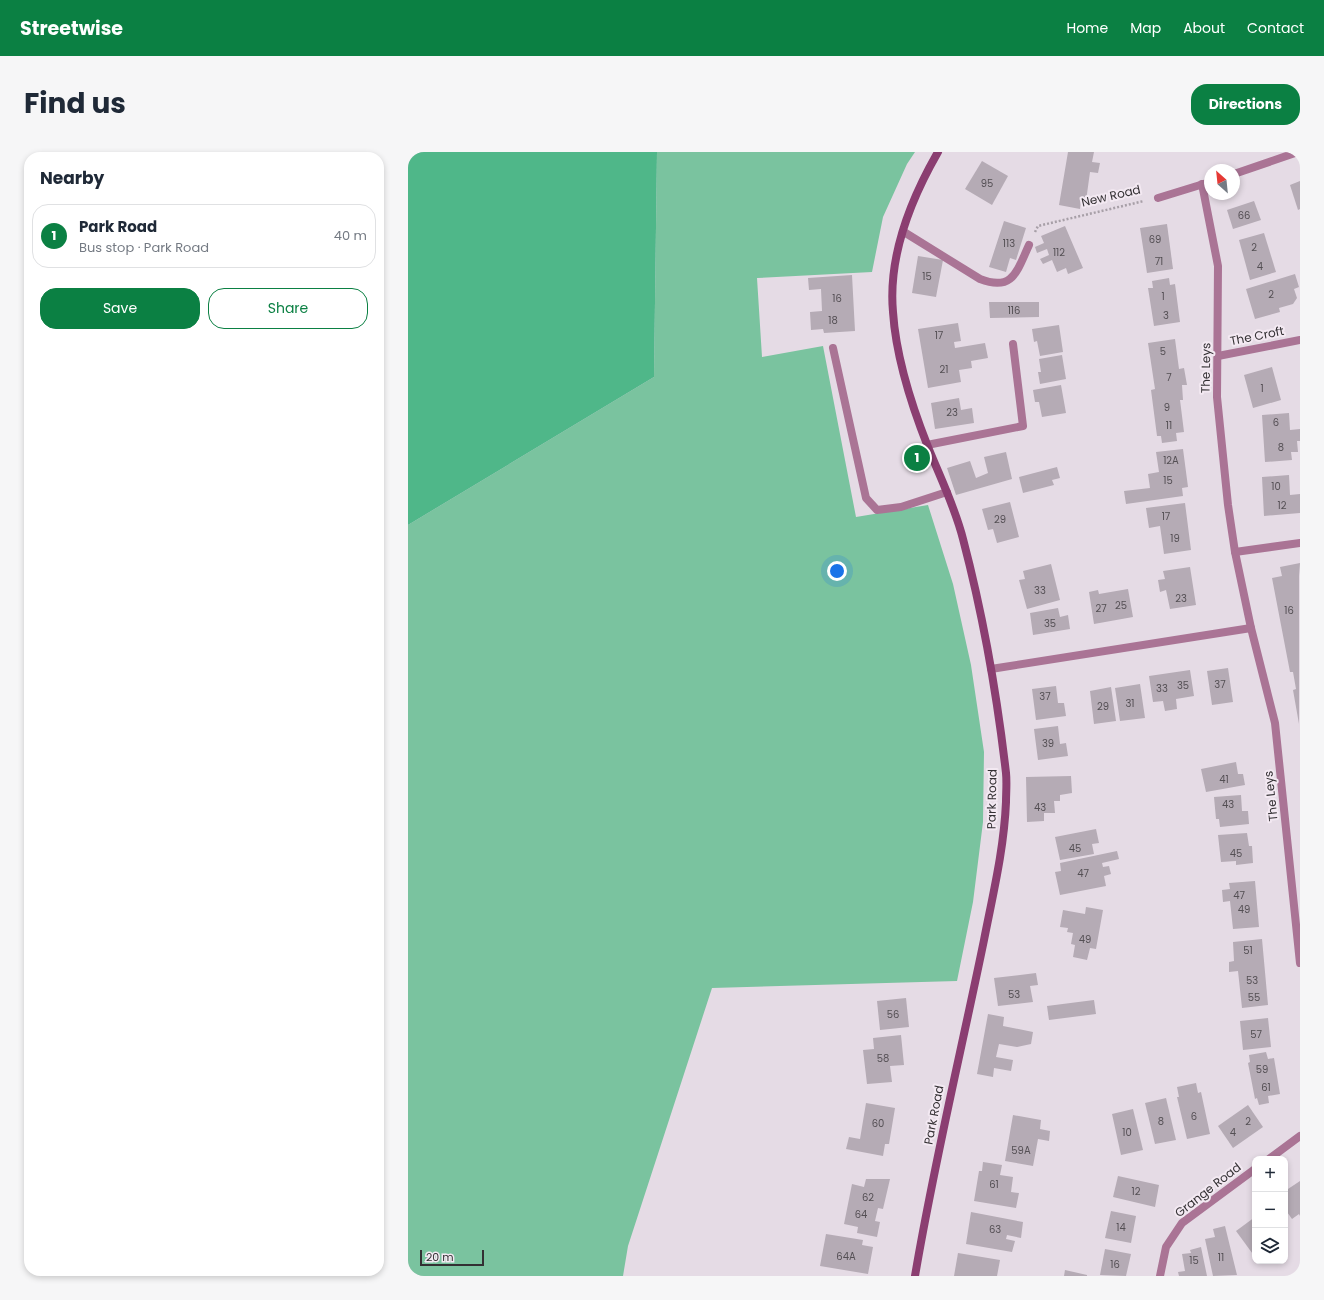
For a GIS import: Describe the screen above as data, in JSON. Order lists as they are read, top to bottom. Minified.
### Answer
{"streets":{"main road":["Park Road"],"street":["New Road","The Croft","The Leys","Grange Road"]},"crossings":[["The Croft","The Leys"]],"house_numbers":["95","66","69","113","2","112","71","4","15","2","1","16","116","3","18","17","5","21","7","1","9","23","6","11","8","12A","15","10","12","17","29","19","33","23","25","27","16","35","37","35","33","37","31","29","39","41","43","43","45","45","47","47","49","49","51","53","53","55","56","57","58","59","61","6","8","2","60","10","4","59A","61","12","62","64","14","63","64A","11","15","16"],"scale_bar":"20 m","north":"top left","page":{"header":"Streetwise","nav":["Home","Map","About","Contact"],"title":"Find us","buttons":["Directions",["Save","Share"]],"heading":"Nearby","list":[{"mark":"1","name":"Park Road","note":"Bus stop · Park Road","value":"40 m"}],"pins":"1","map_buttons":["+","−"],"scale":"20 m"}}
